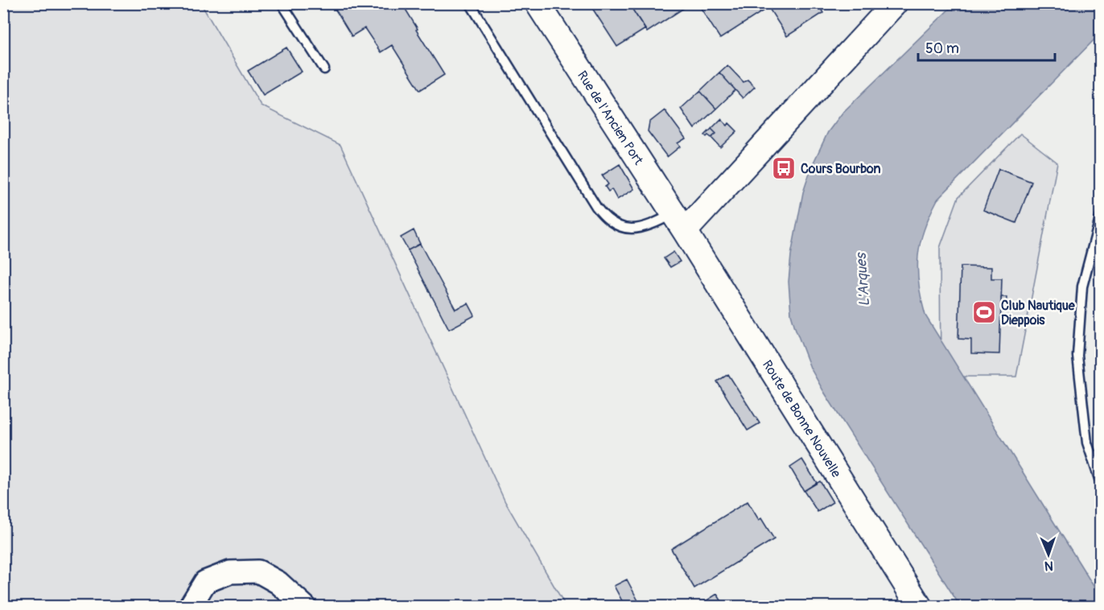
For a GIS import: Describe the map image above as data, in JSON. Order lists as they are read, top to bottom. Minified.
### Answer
{"streets":{"main road":["Rue de l'Ancien Port","Route de Bonne Nouvelle"]},"crossings":[["Rue de l'Ancien Port","Route de Bonne Nouvelle"]],"water":["L'Arques"],"places":{"bus stop":["Cours Bourbon"],"sports":["Club Nautique Dieppois"]},"scale_bar":"50 m","north":"bottom"}
